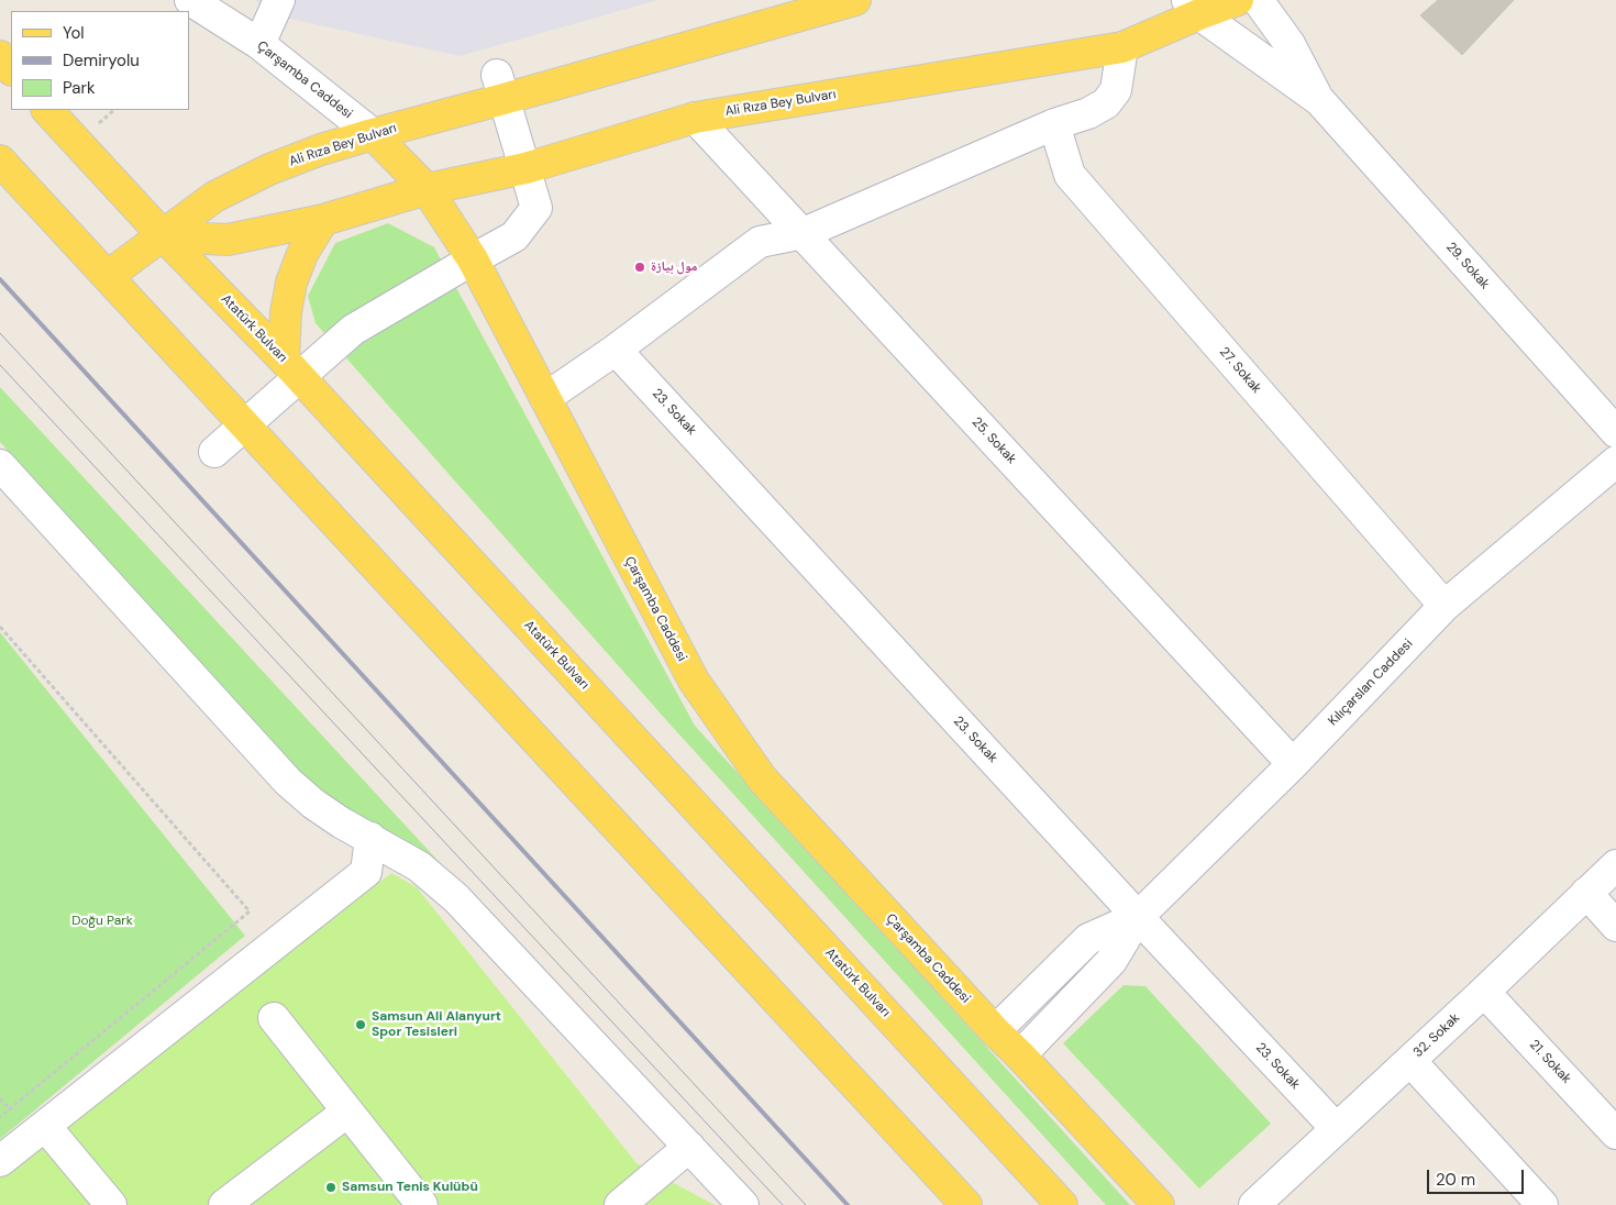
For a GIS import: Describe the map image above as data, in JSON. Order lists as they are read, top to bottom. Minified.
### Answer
{"streets":{"main road":["Çarşamba Caddesi","Ali Rıza Bey Bulvarı","Atatürk Bulvarı"],"street":["29. Sokak","27. Sokak","23. Sokak","25. Sokak","Kılıçarslan Caddesi","32. Sokak","21. Sokak"]},"crossings":[["Çarşamba Caddesi","Ali Rıza Bey Bulvarı"],["Çarşamba Caddesi","Kılıçarslan Caddesi"],["Ali Rıza Bey Bulvarı","Atatürk Bulvarı"],["Ali Rıza Bey Bulvarı","25. Sokak"],["27. Sokak","Kılıçarslan Caddesi"],["23. Sokak","Kılıçarslan Caddesi"],["23. Sokak","32. Sokak"],["25. Sokak","Kılıçarslan Caddesi"],["32. Sokak","21. Sokak"]],"parks":["Doğu Park"],"places":["مول بيازة","Samsun Ali Alanyurt Spor Tesisleri","Samsun Tenis Kulübü"],"legend":["Yol","Demiryolu","Park"],"scale_bar":"20 m"}
